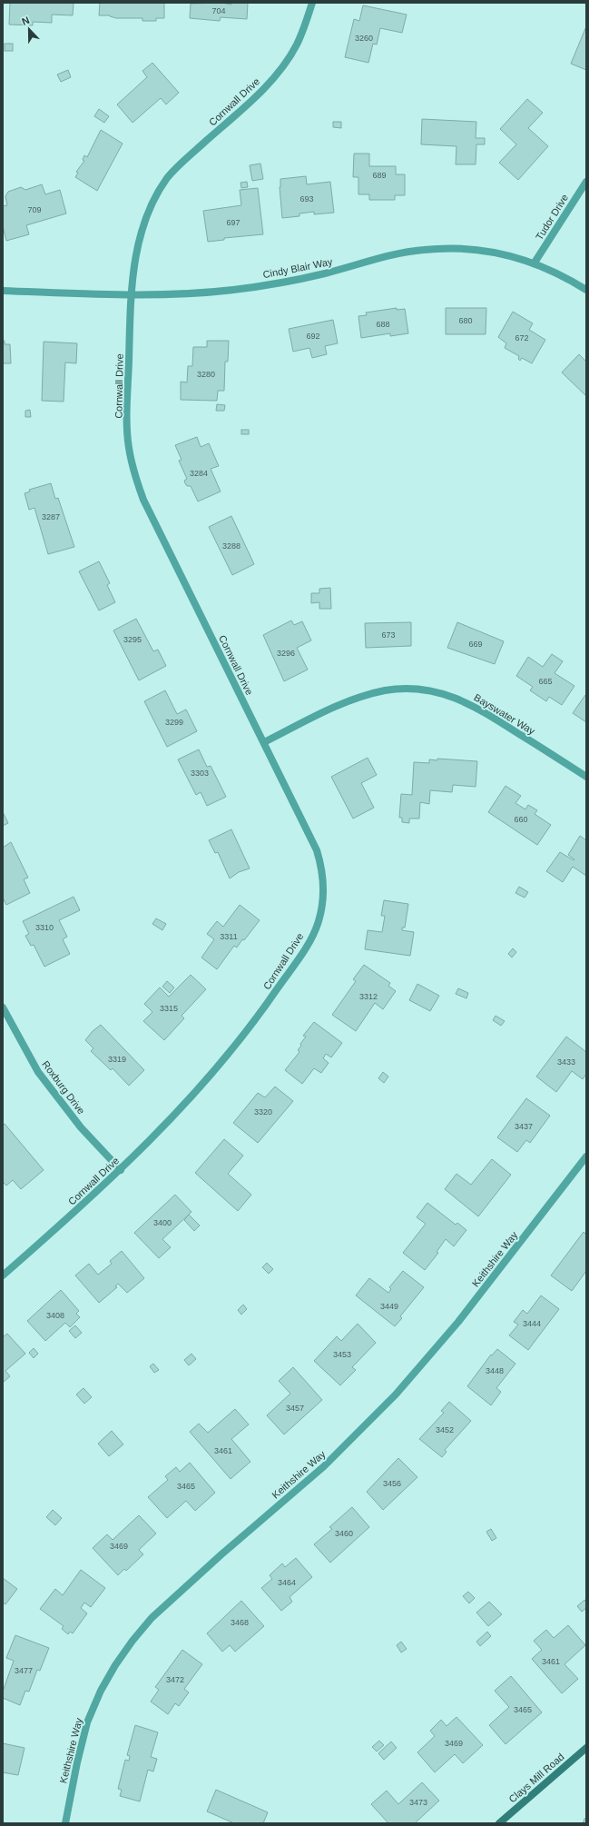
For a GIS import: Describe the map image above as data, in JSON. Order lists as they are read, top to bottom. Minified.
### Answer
{"streets":{"main road":["Clays Mill Road"],"street":["Cornwall Drive","Tudor Drive","Cindy Blair Way","Bayswater Way","Roxburg Drive","Keithshire Way"]},"crossings":[["Cornwall Drive","Cindy Blair Way"],["Cornwall Drive","Bayswater Way"],["Cornwall Drive","Roxburg Drive"],["Tudor Drive","Cindy Blair Way"]],"house_numbers":["704","3260","689","693","709","697","680","688","692","672","3280","3284","3287","3288","673","3295","669","3296","665","3299","3303","660","3310","3311","3312","3315","3319","3433","3320","3437","3400","3449","3408","3444","3453","3448","3457","3452","3461","3456","3465","3460","3469","3464","3468","3461","3477","3472","3465","3469","3473"],"north":"top"}
